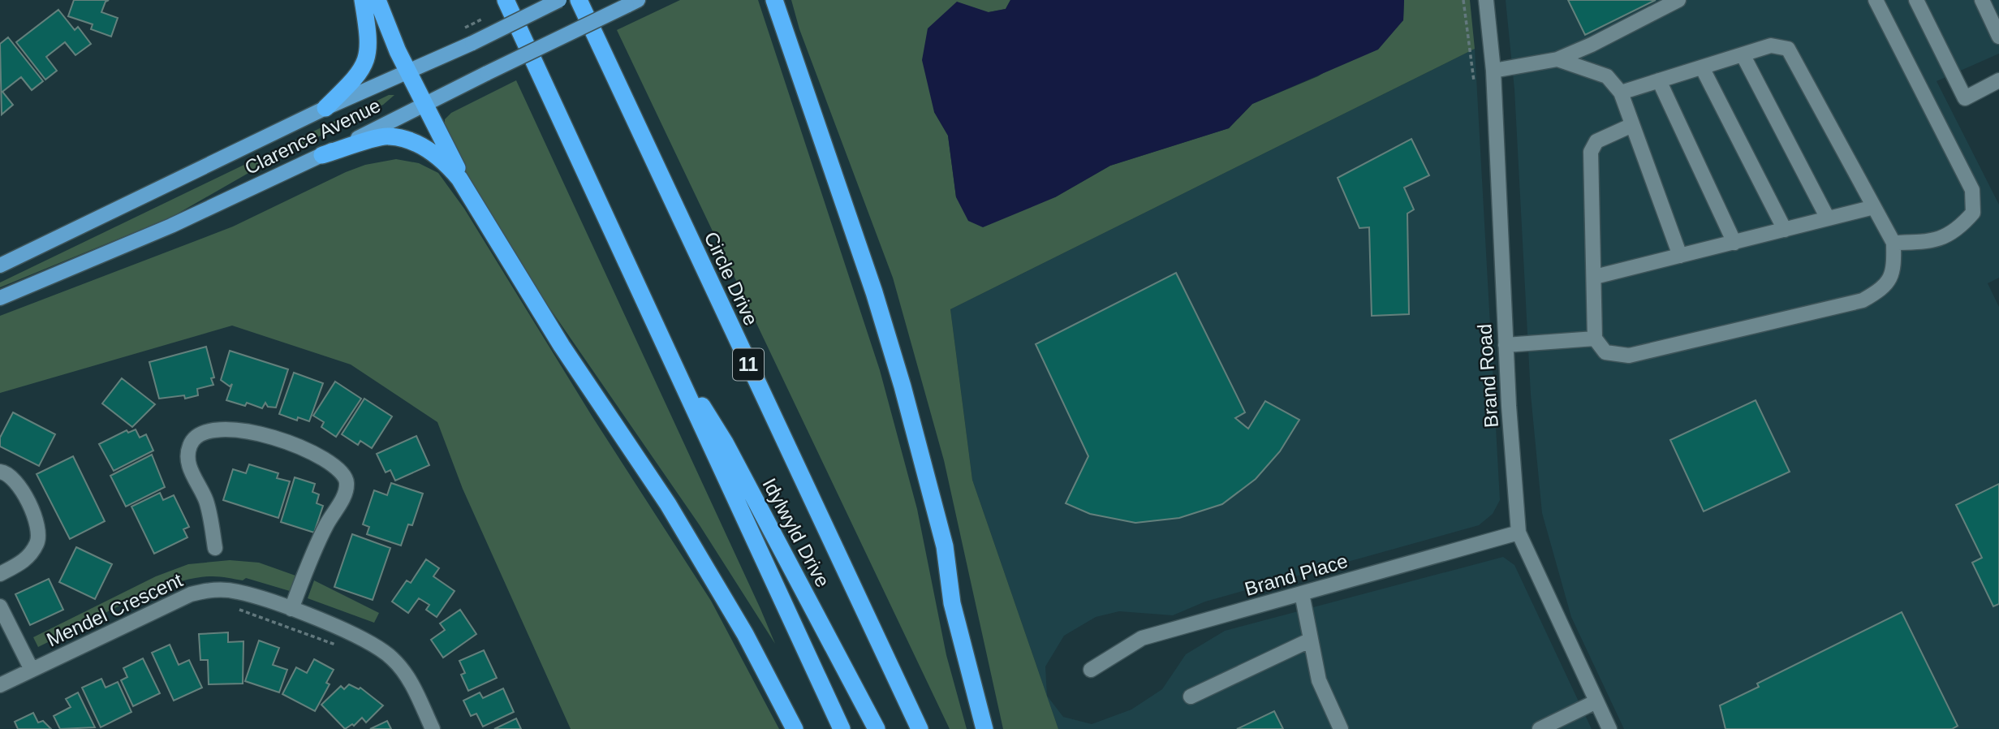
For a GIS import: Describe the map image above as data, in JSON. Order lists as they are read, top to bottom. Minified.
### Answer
{"streets":{"highway":["Circle Drive","11","Idylwyld Drive"],"main road":["Clarence Avenue"],"street":["Brand Road","Brand Place","Mendel Crescent"]},"crossings":[["Brand Road","Brand Place"]]}
